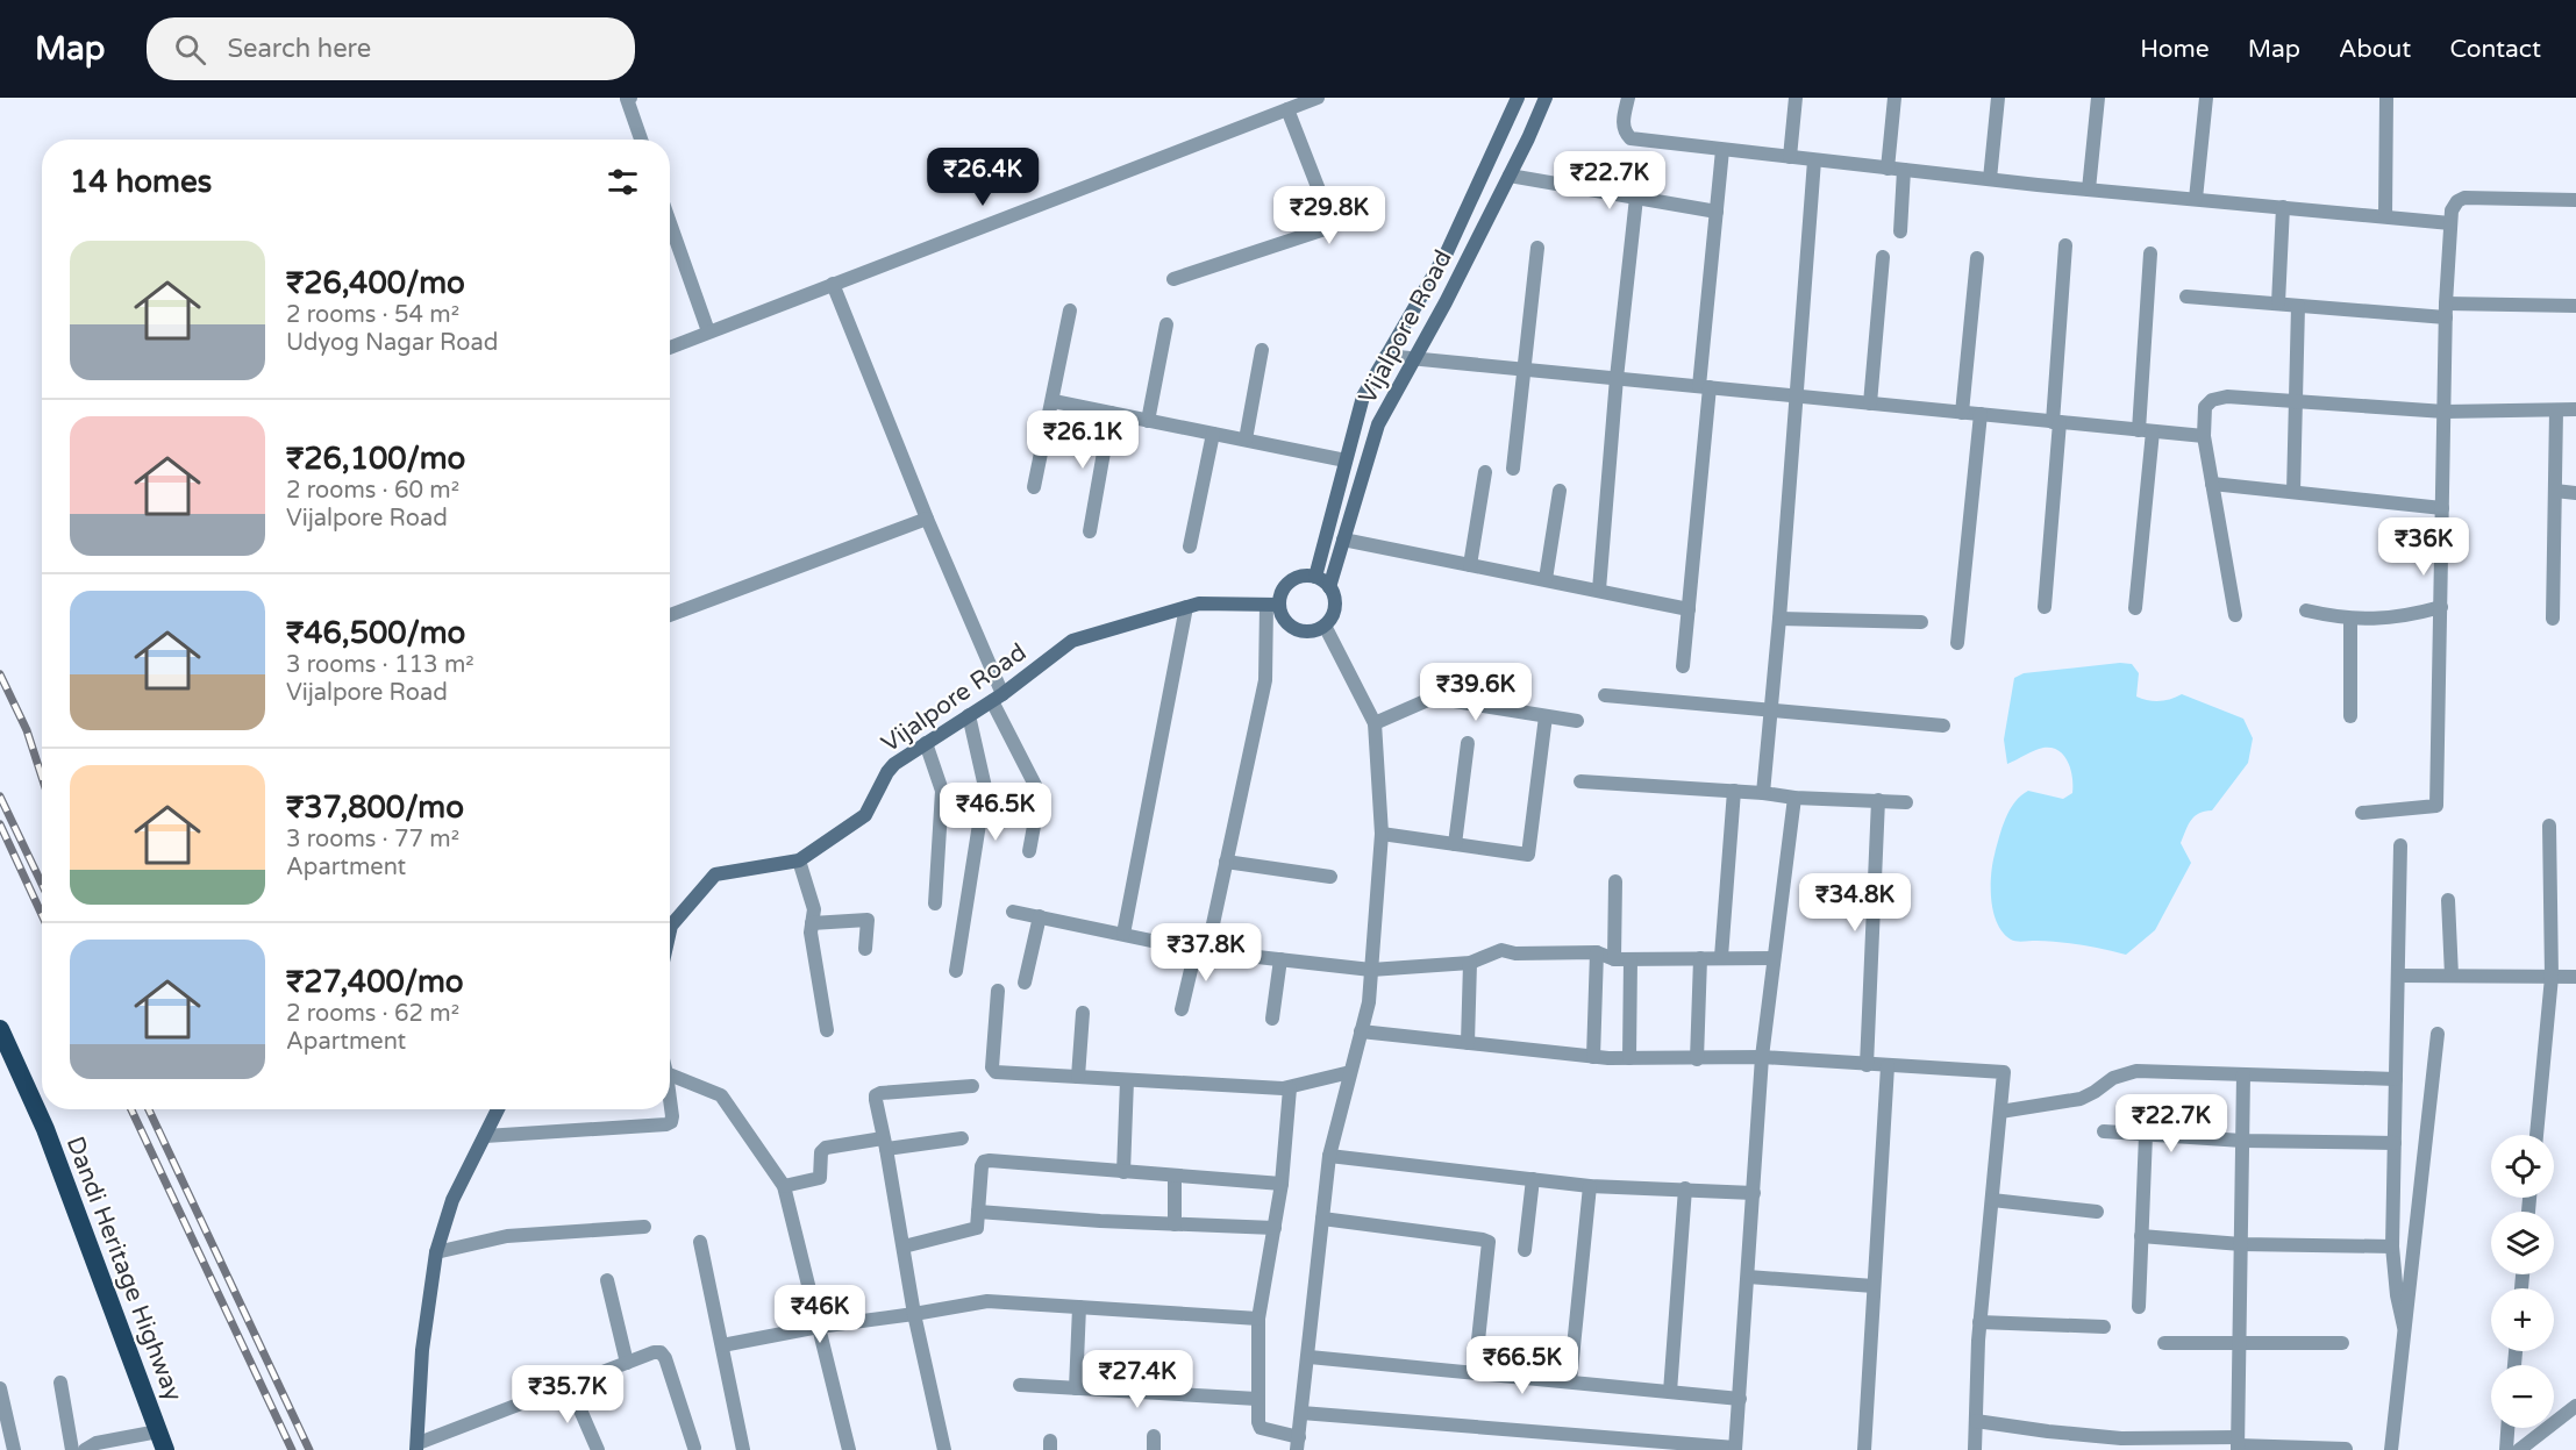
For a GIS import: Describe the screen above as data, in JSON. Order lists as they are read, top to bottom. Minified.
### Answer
{"streets":{"highway":["Dandi Heritage Highway"],"main road":["Vijalpore Road"]},"page":{"header":"Map","search":"Search here","nav":["Home","Map","About","Contact"],"heading":"14 homes","price":["₹26.4K","₹22.7K","₹29.8K","₹26.1K","₹36K","₹39.6K","₹46.5K","₹34.8K","₹37.8K","₹22.7K","₹46K","₹66.5K","₹27.4K","₹35.7K"],"list":[{"name":"₹26,400/mo","note":"2 rooms · 54 m² · Udyog Nagar Road"},{"name":"₹26,100/mo","note":"2 rooms · 60 m² · Vijalpore Road"},{"name":"₹46,500/mo","note":"3 rooms · 113 m² · Vijalpore Road"},{"name":"₹37,800/mo","note":"3 rooms · 77 m² · Apartment"},{"name":"₹27,400/mo","note":"2 rooms · 62 m² · Apartment"}],"map_buttons":["+","−"]}}
